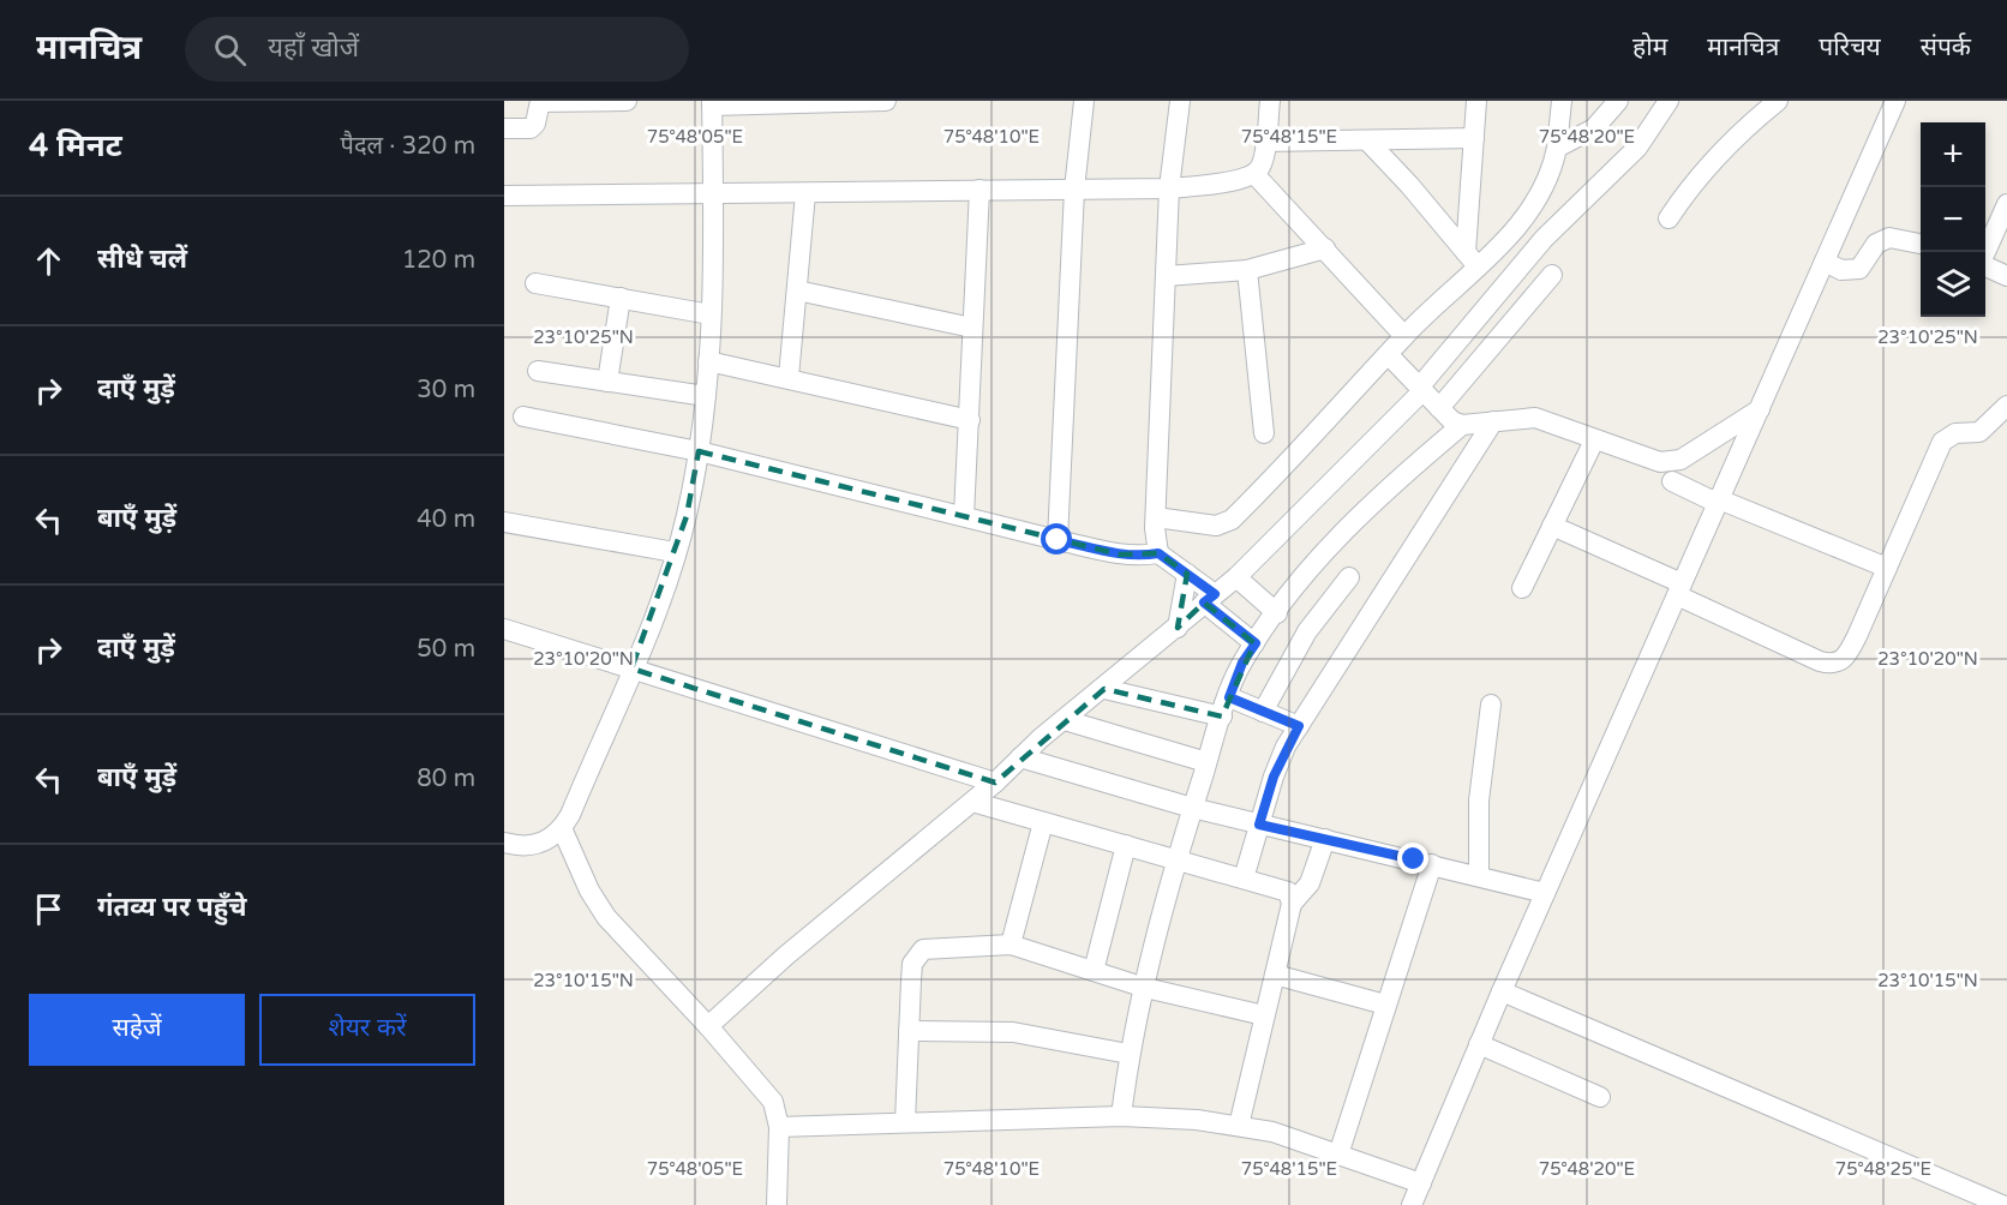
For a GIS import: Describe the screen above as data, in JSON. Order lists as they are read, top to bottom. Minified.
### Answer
{"page":{"header":"मानचित्र","search":"यहाँ खोजें","nav":["होम","मानचित्र","परिचय","संपर्क"],"heading":["4 मिनट","पैदल · 320 m"],"map_buttons":["+","−"],"list":[["सीधे चलें","120 m"],["दाएँ मुड़ें","30 m"],["बाएँ मुड़ें","40 m"],["दाएँ मुड़ें","50 m"],["बाएँ मुड़ें","80 m"],"गंतव्य पर पहुँचे"],"buttons":["सहेजें","शेयर करें"]},"coordinates":["75°48'05\"E","75°48'10\"E","75°48'15\"E","75°48'20\"E","23°10'25\"N","23°10'20\"N","23°10'15\"N","75°48'25\"E"]}
